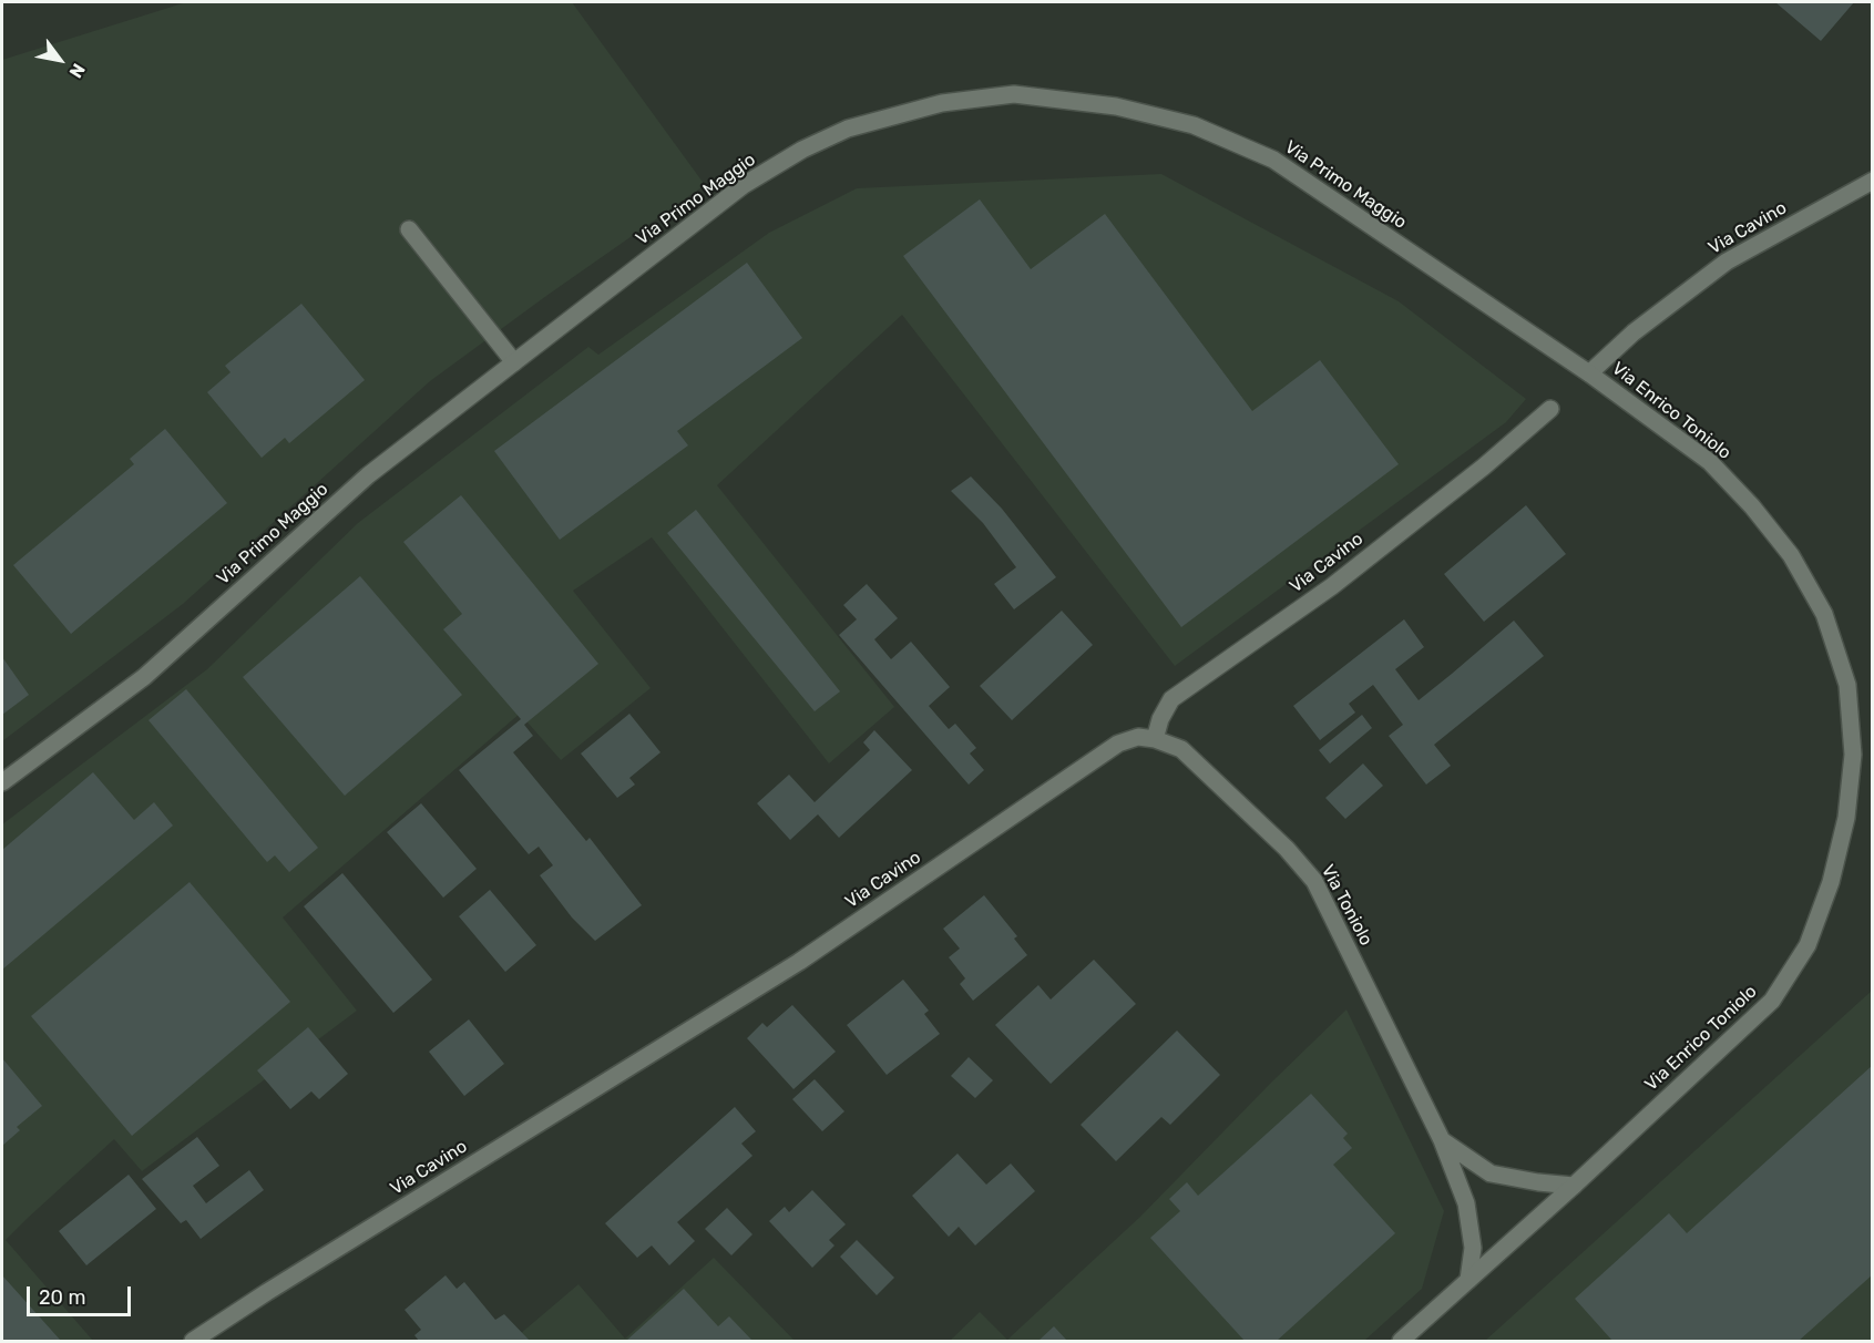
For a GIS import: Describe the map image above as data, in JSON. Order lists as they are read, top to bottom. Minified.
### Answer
{"streets":{"street":["Via Primo Maggio","Via Cavino","Via Enrico Toniolo","Via Toniolo"]},"crossings":[["Via Primo Maggio","Via Cavino"],["Via Primo Maggio","Via Enrico Toniolo"],["Via Cavino","Via Enrico Toniolo"],["Via Cavino","Via Toniolo"],["Via Enrico Toniolo","Via Toniolo"]],"scale_bar":"20 m","north":"bottom right"}
